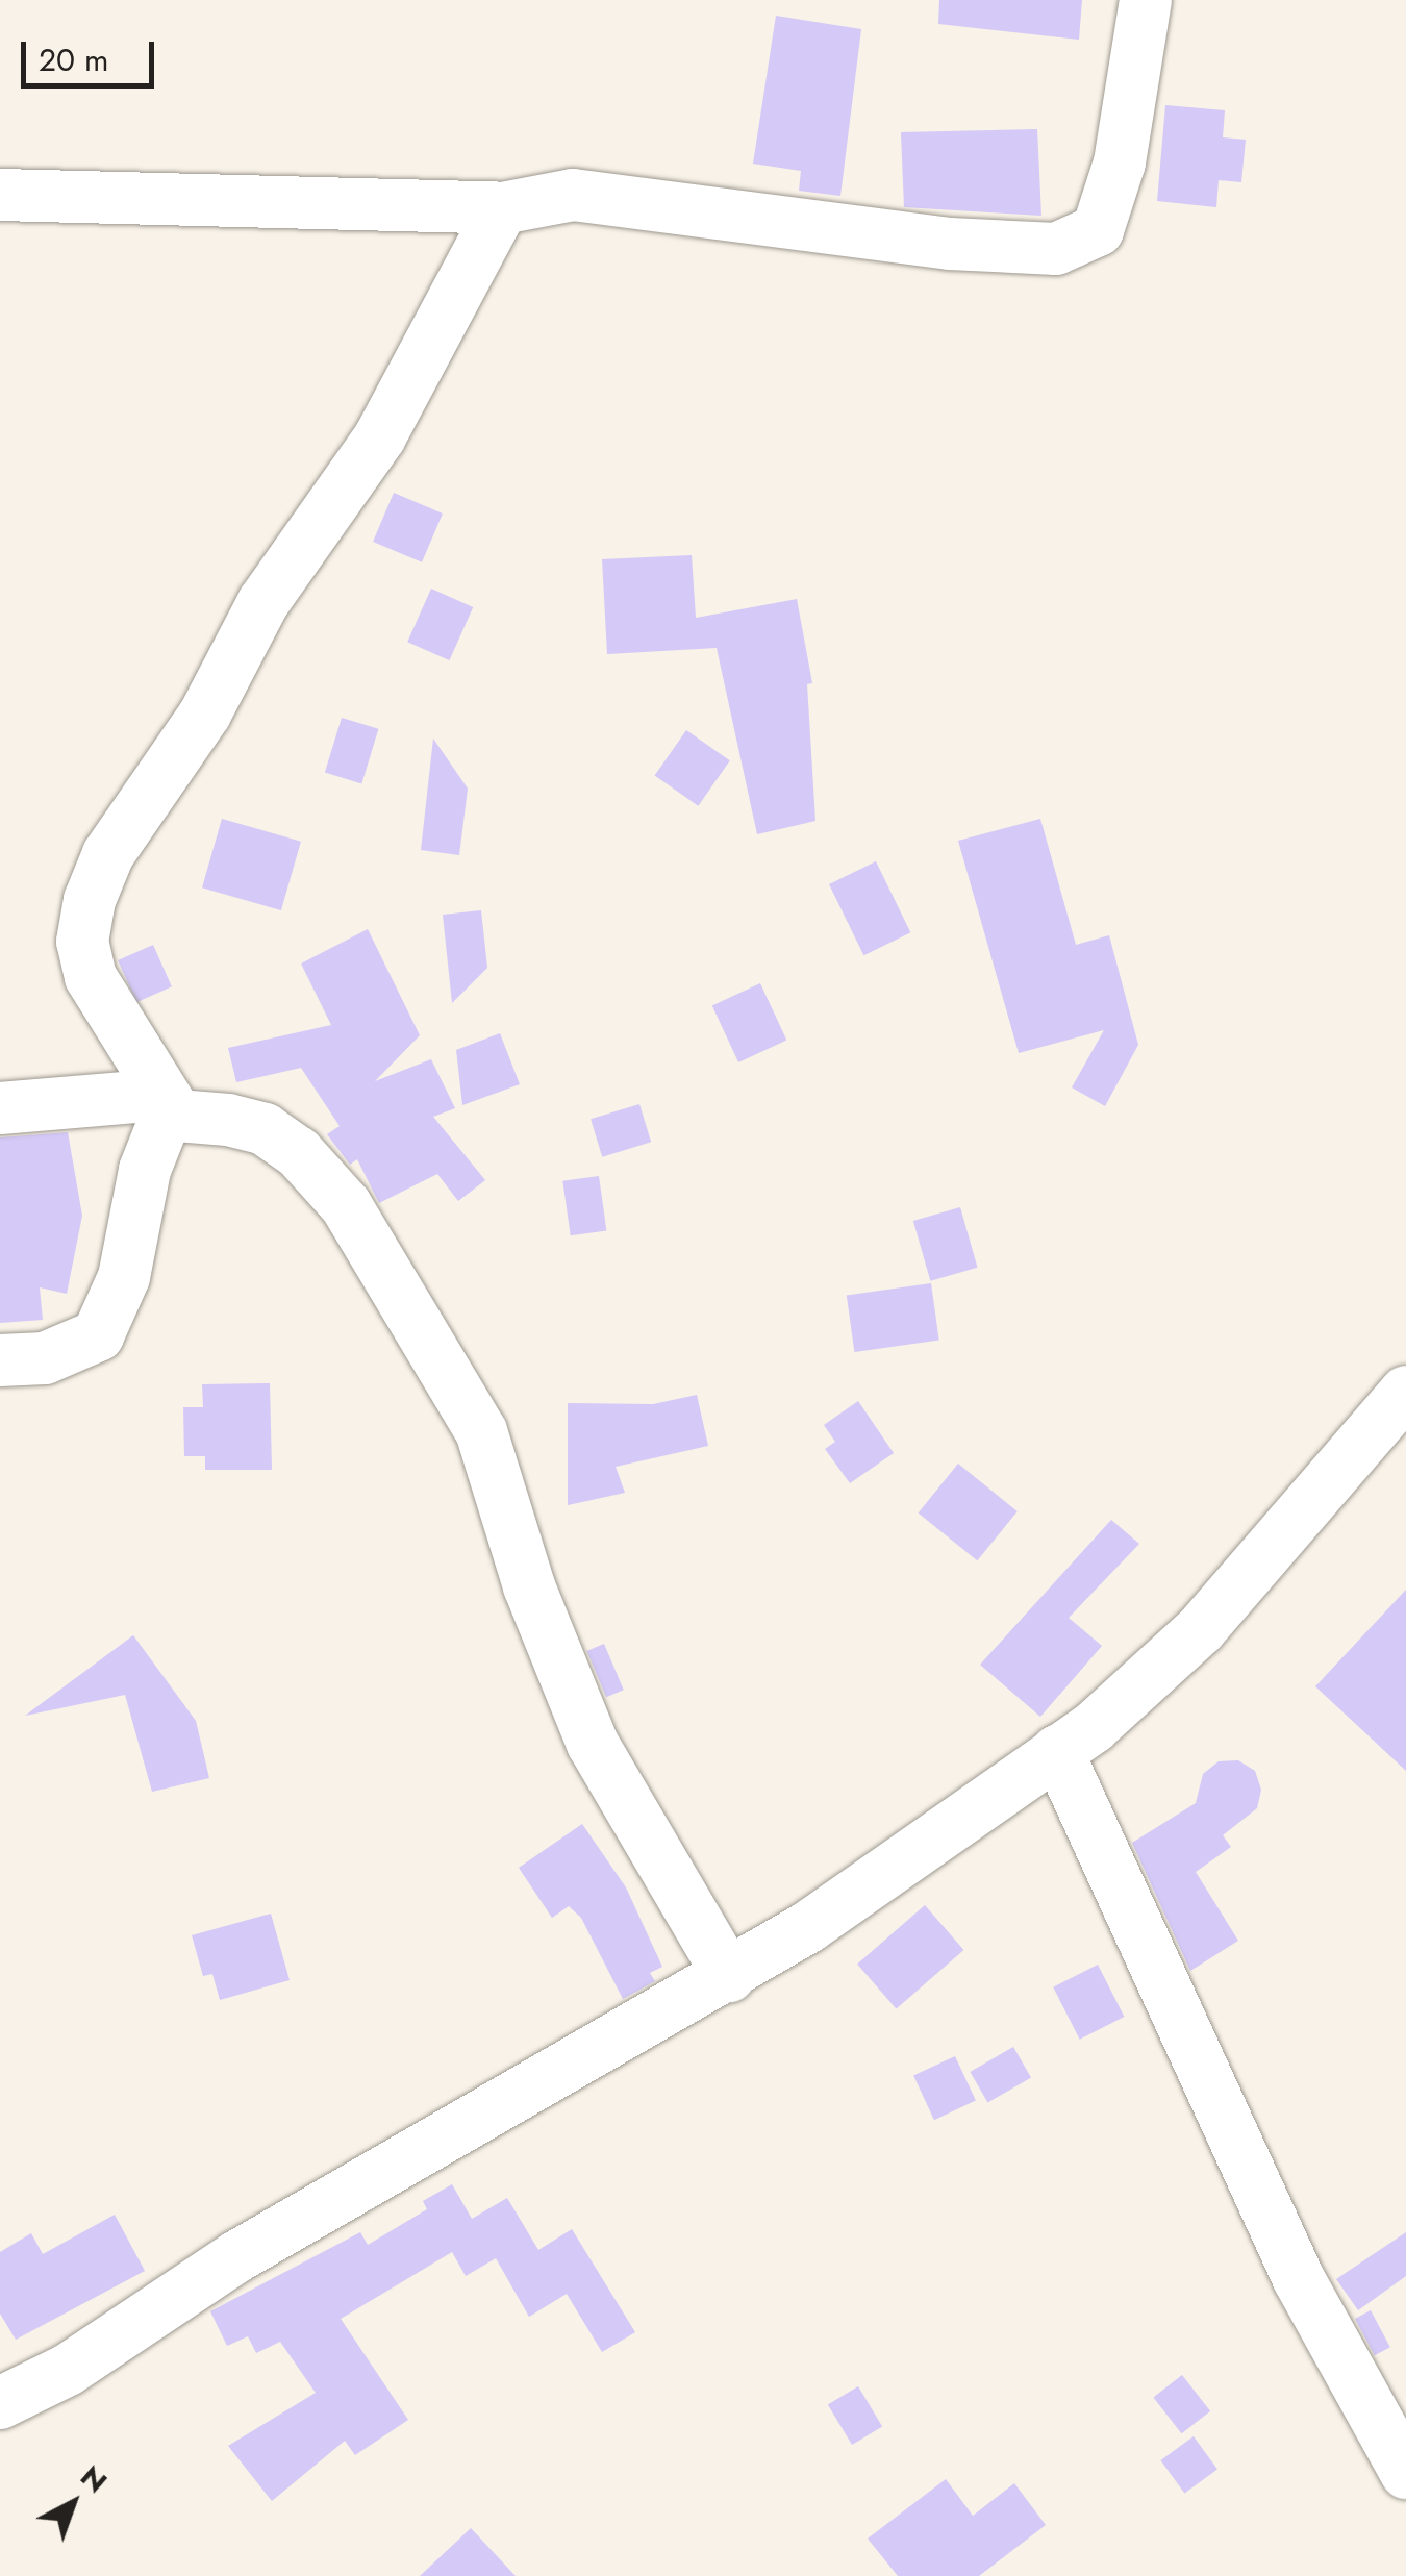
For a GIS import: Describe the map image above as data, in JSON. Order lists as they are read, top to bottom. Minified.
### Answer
{"scale_bar":"20 m","north":"top right"}
